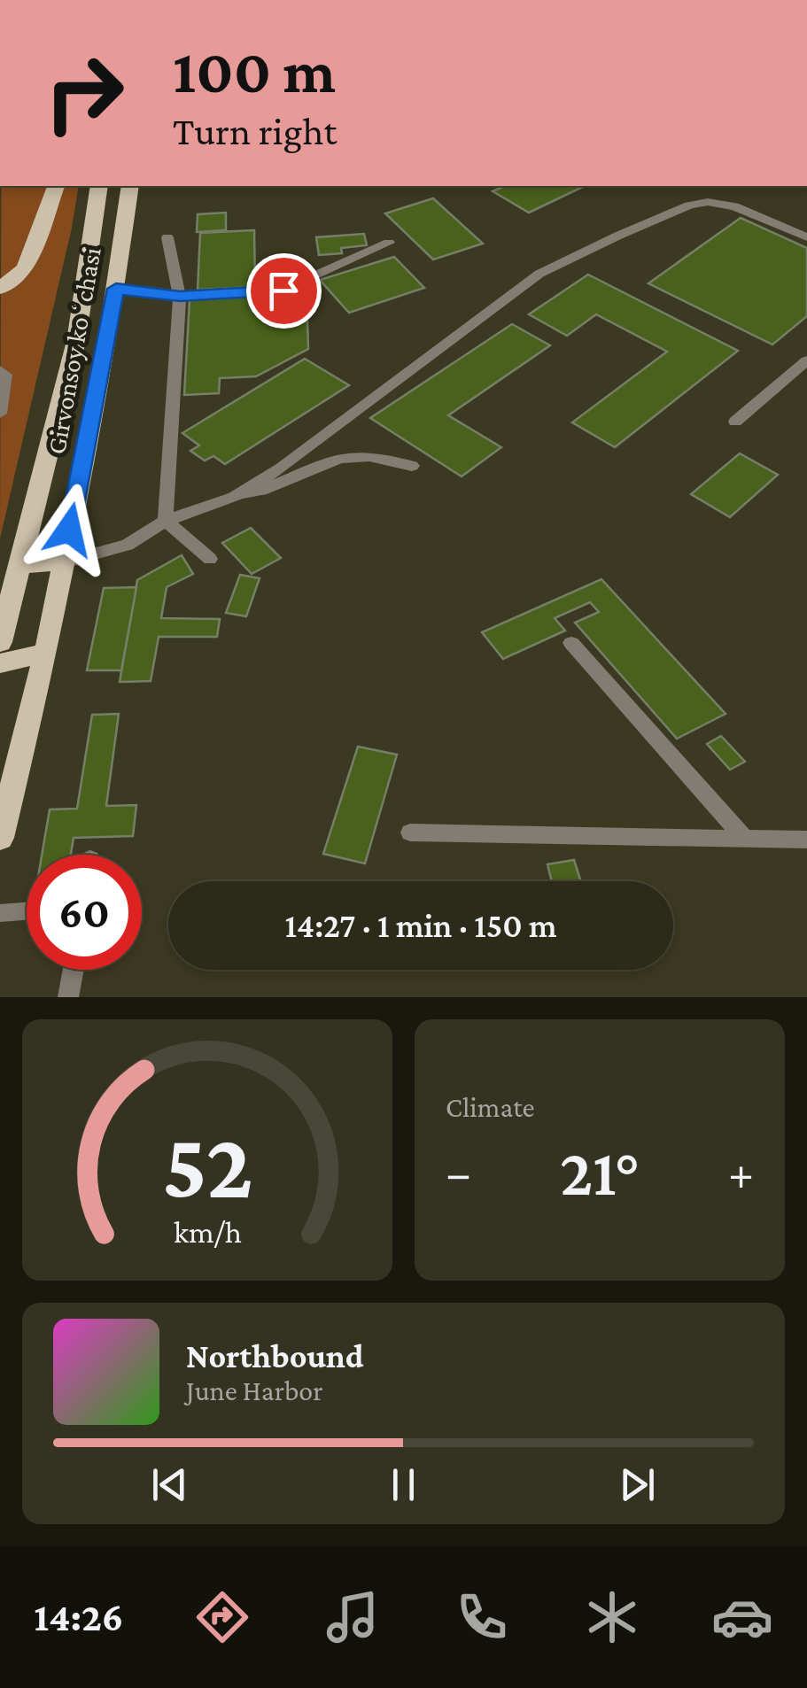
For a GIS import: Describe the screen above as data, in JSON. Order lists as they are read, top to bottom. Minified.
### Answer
{"streets":{"main road":["Girvonsoy koʻchasi"]},"page":{"turn":["100 m","Turn right"],"limit":"60","trip":"14:27 · 1 min · 150 m","tile":"Climate","heat":["−","21°","+"],"song":["Northbound","June Harbor"],"tabs":"14:26","gauge":["52","km/h"]}}
